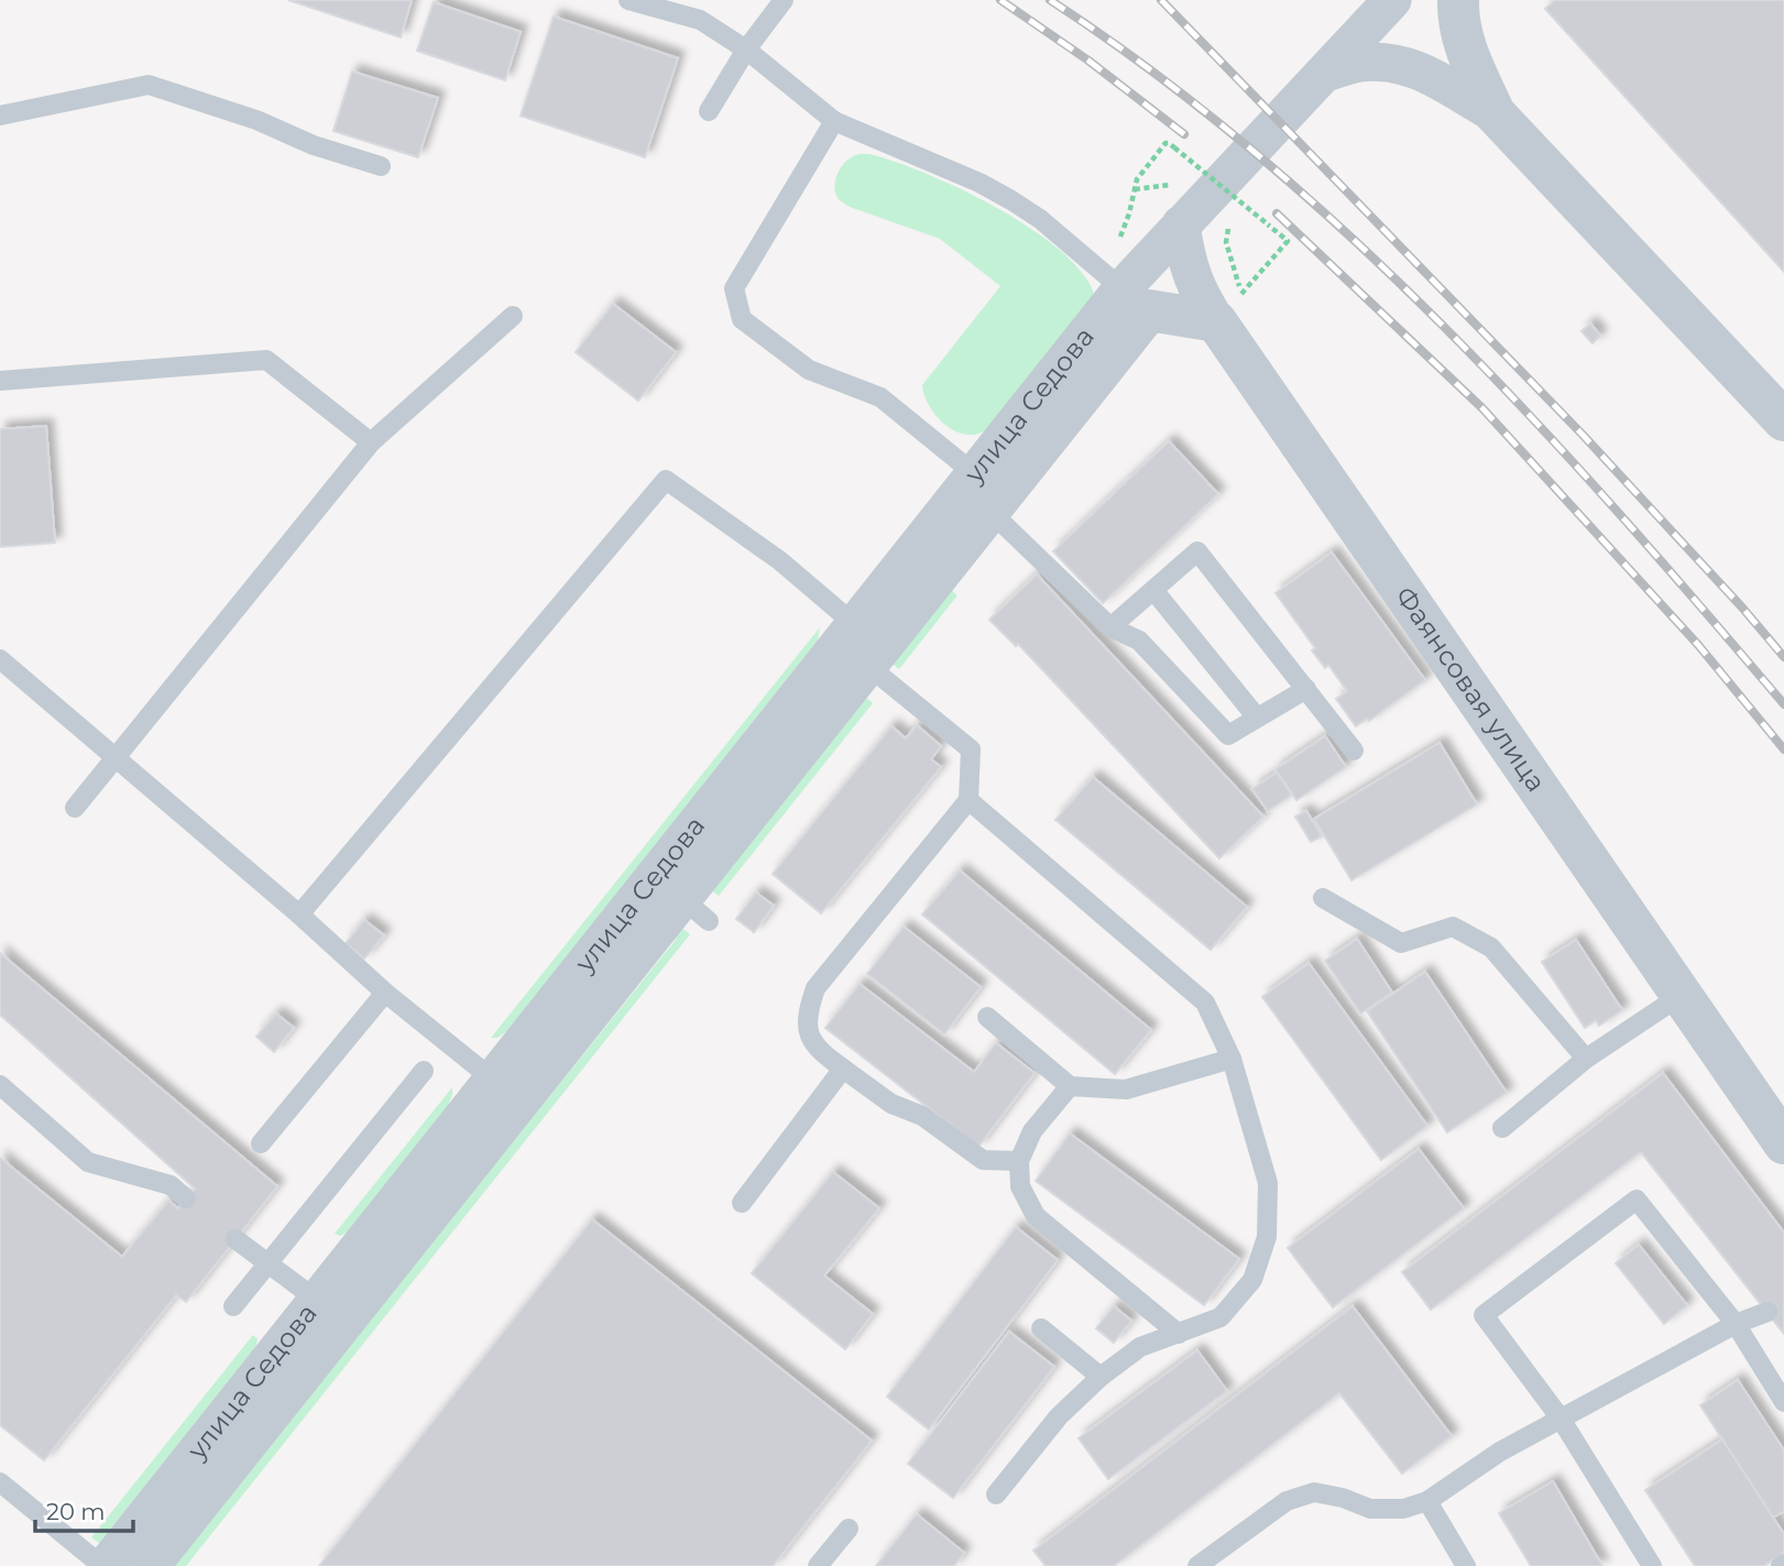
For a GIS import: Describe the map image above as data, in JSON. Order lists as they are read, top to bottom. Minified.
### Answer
{"streets":{"street":["улица Седова","Фаянсовая улица"]},"crossings":[["улица Седова","Фаянсовая улица"]],"scale_bar":"20 m"}
